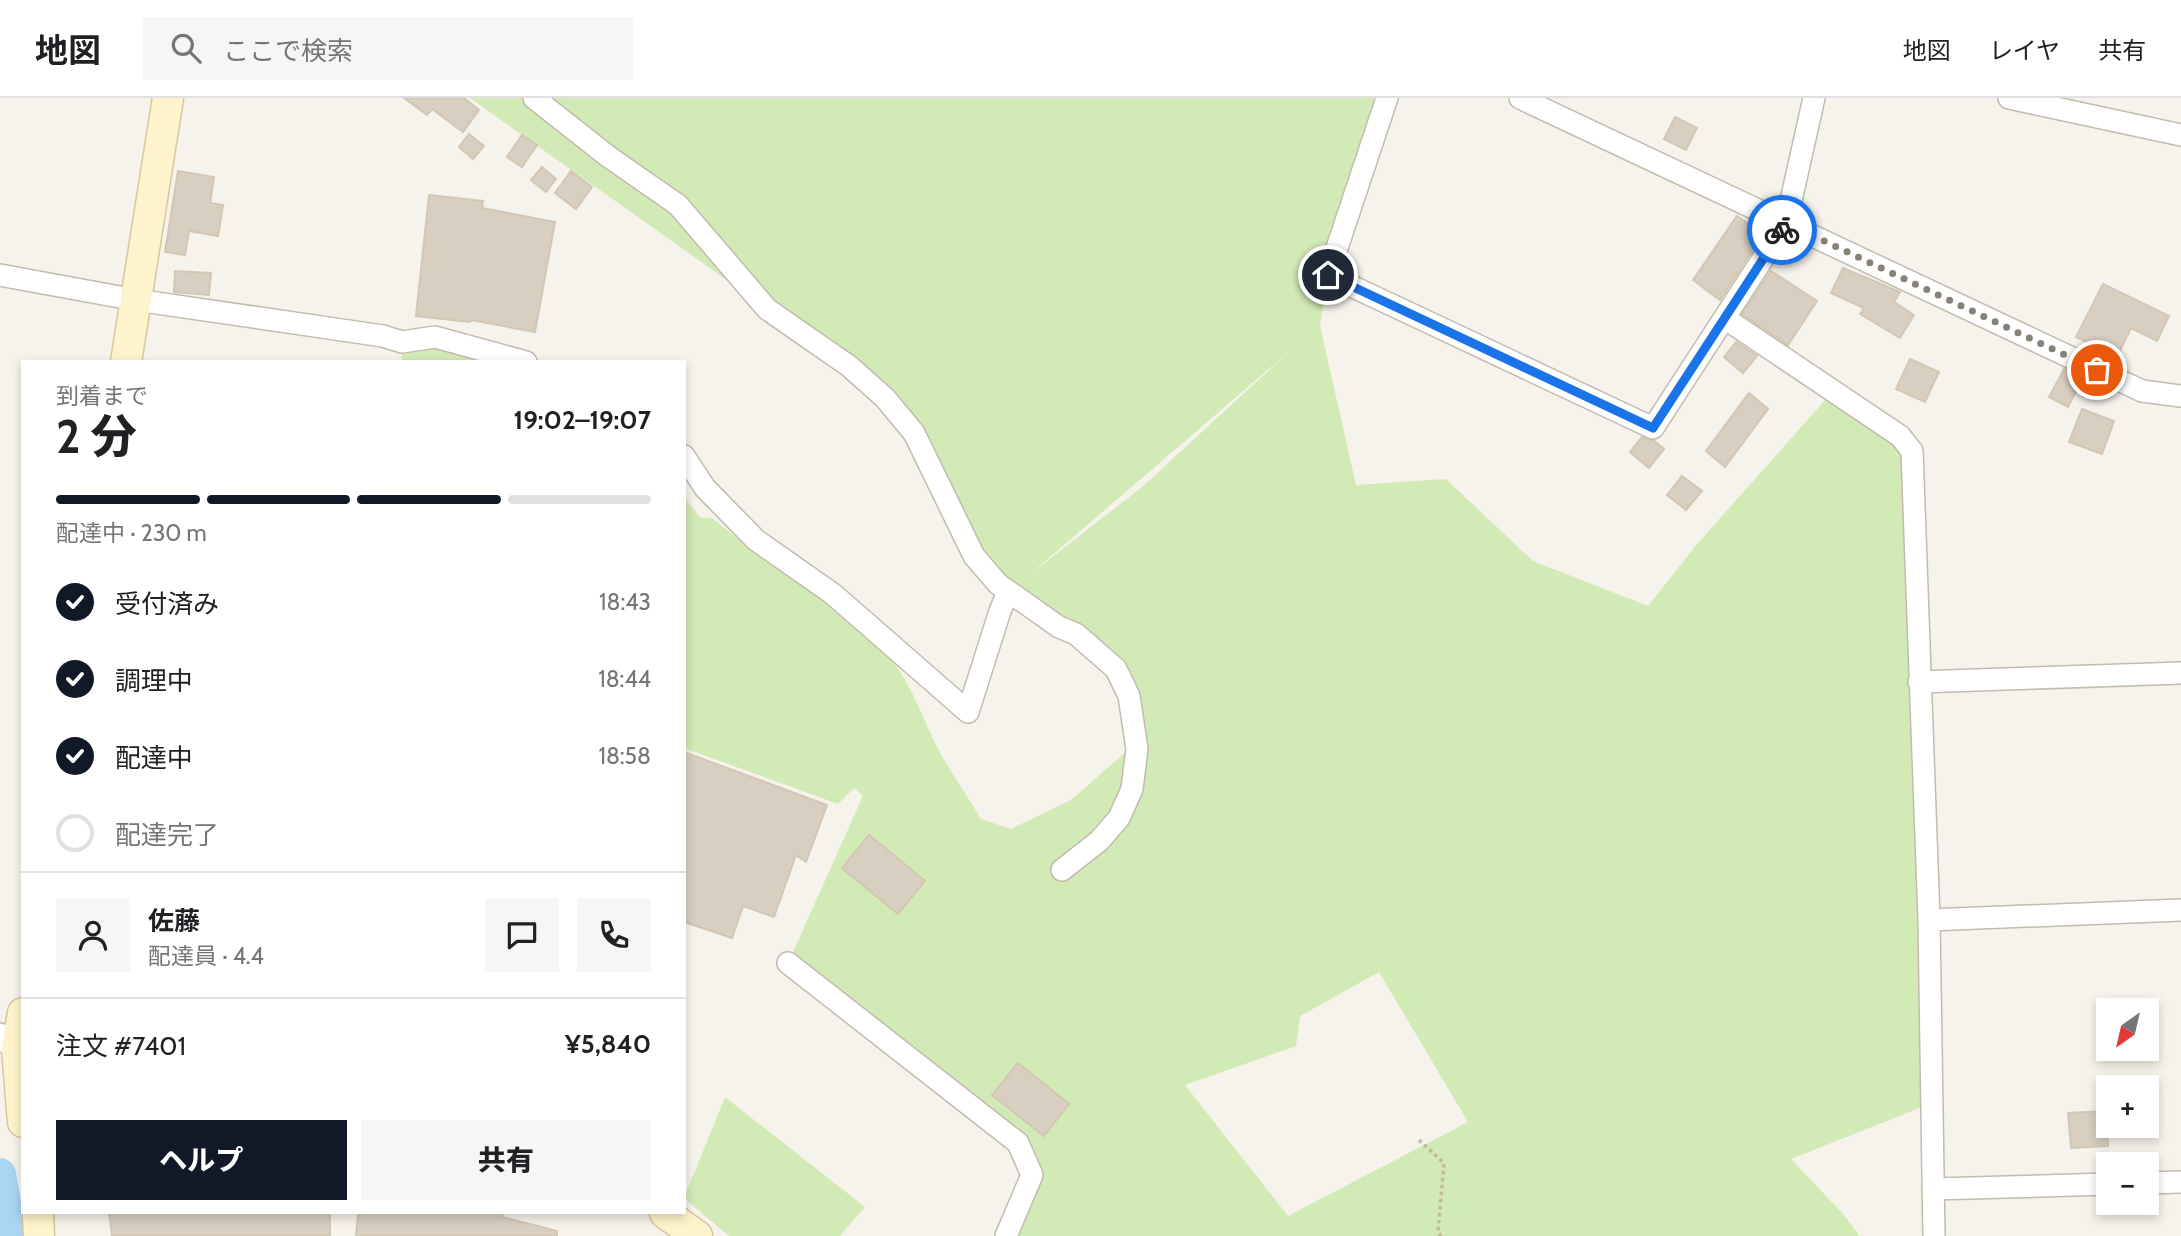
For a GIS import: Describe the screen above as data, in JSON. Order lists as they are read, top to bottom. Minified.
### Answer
{"north":"bottom left","page":{"header":"地図","search":"ここで検索","nav":["地図","レイヤ","共有"],"heading":["2 分","到着まで","19:02–19:07"],"panel":["佐藤","配達員 · 4.4","注文 #7401","¥5,840"],"bar":"配達中 · 230 m","list":[["受付済み","18:43"],["調理中","18:44"],["配達中","18:58"],"配達完了"],"map_buttons":["+","−"],"buttons":["ヘルプ","共有"]}}
